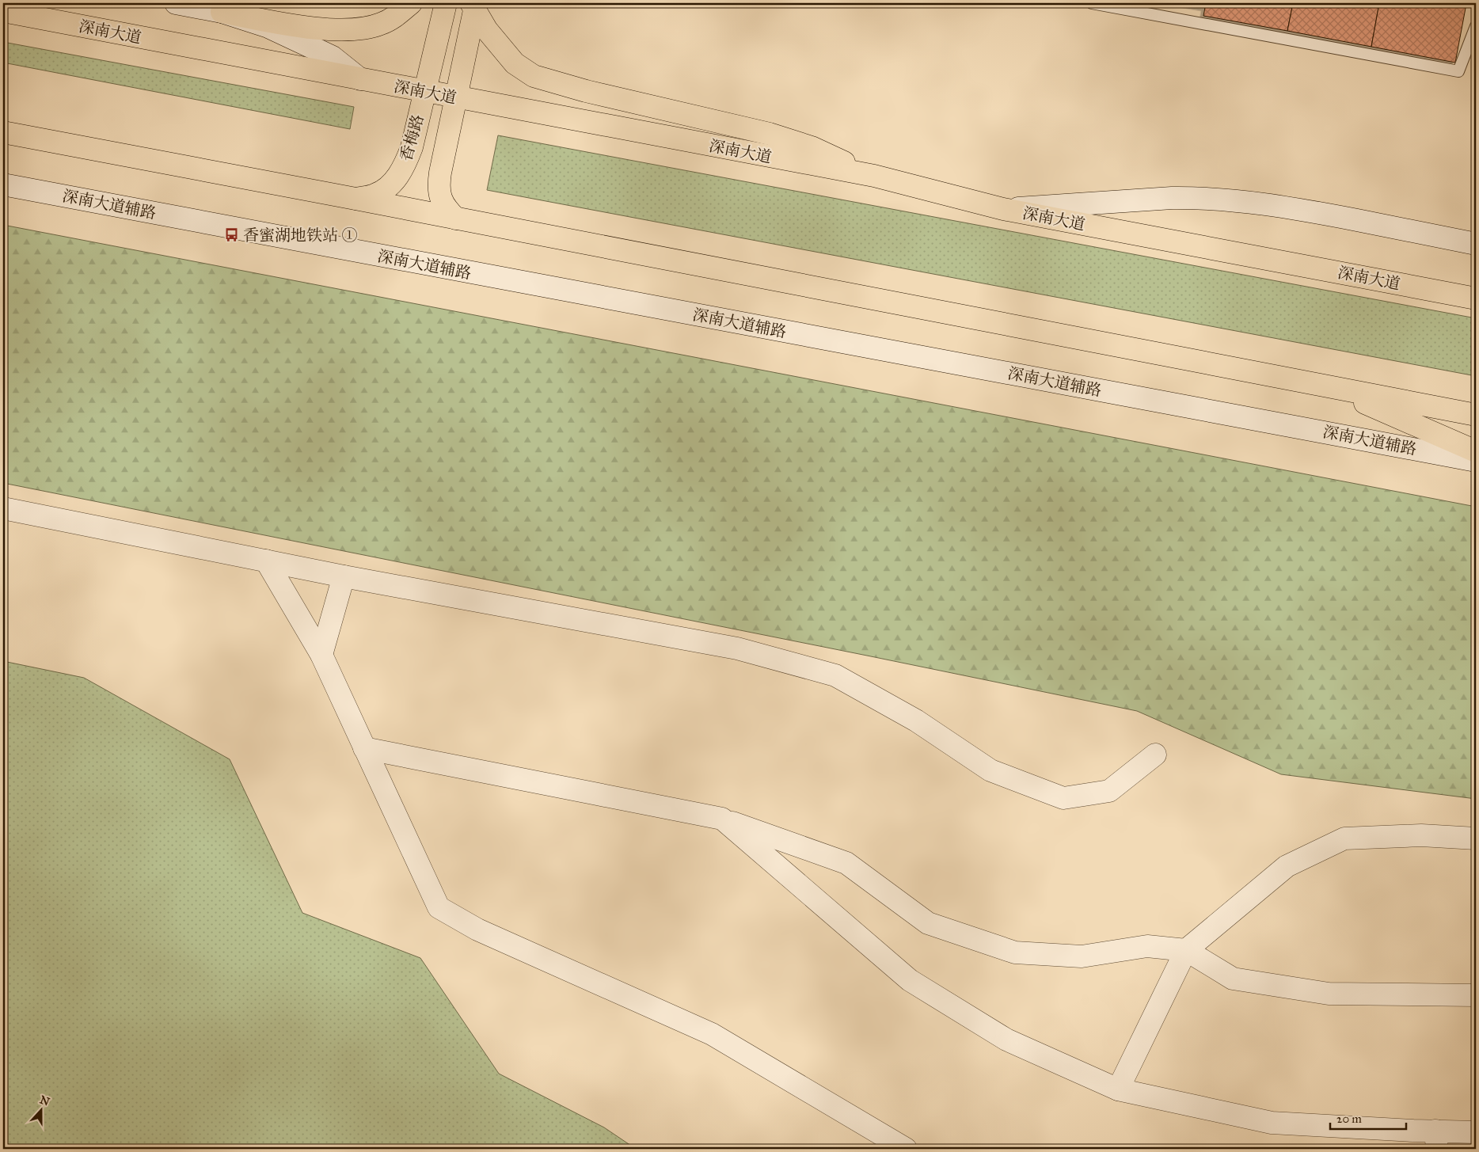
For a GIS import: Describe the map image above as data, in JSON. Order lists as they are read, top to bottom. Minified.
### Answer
{"streets":{"main road":["深南大道","香梅路"],"street":["深南大道辅路"]},"crossings":[["深南大道","香梅路"]],"places":{"bus stop":["香蜜湖地铁站 ①"]},"scale_bar":"20 m","north":"top"}
